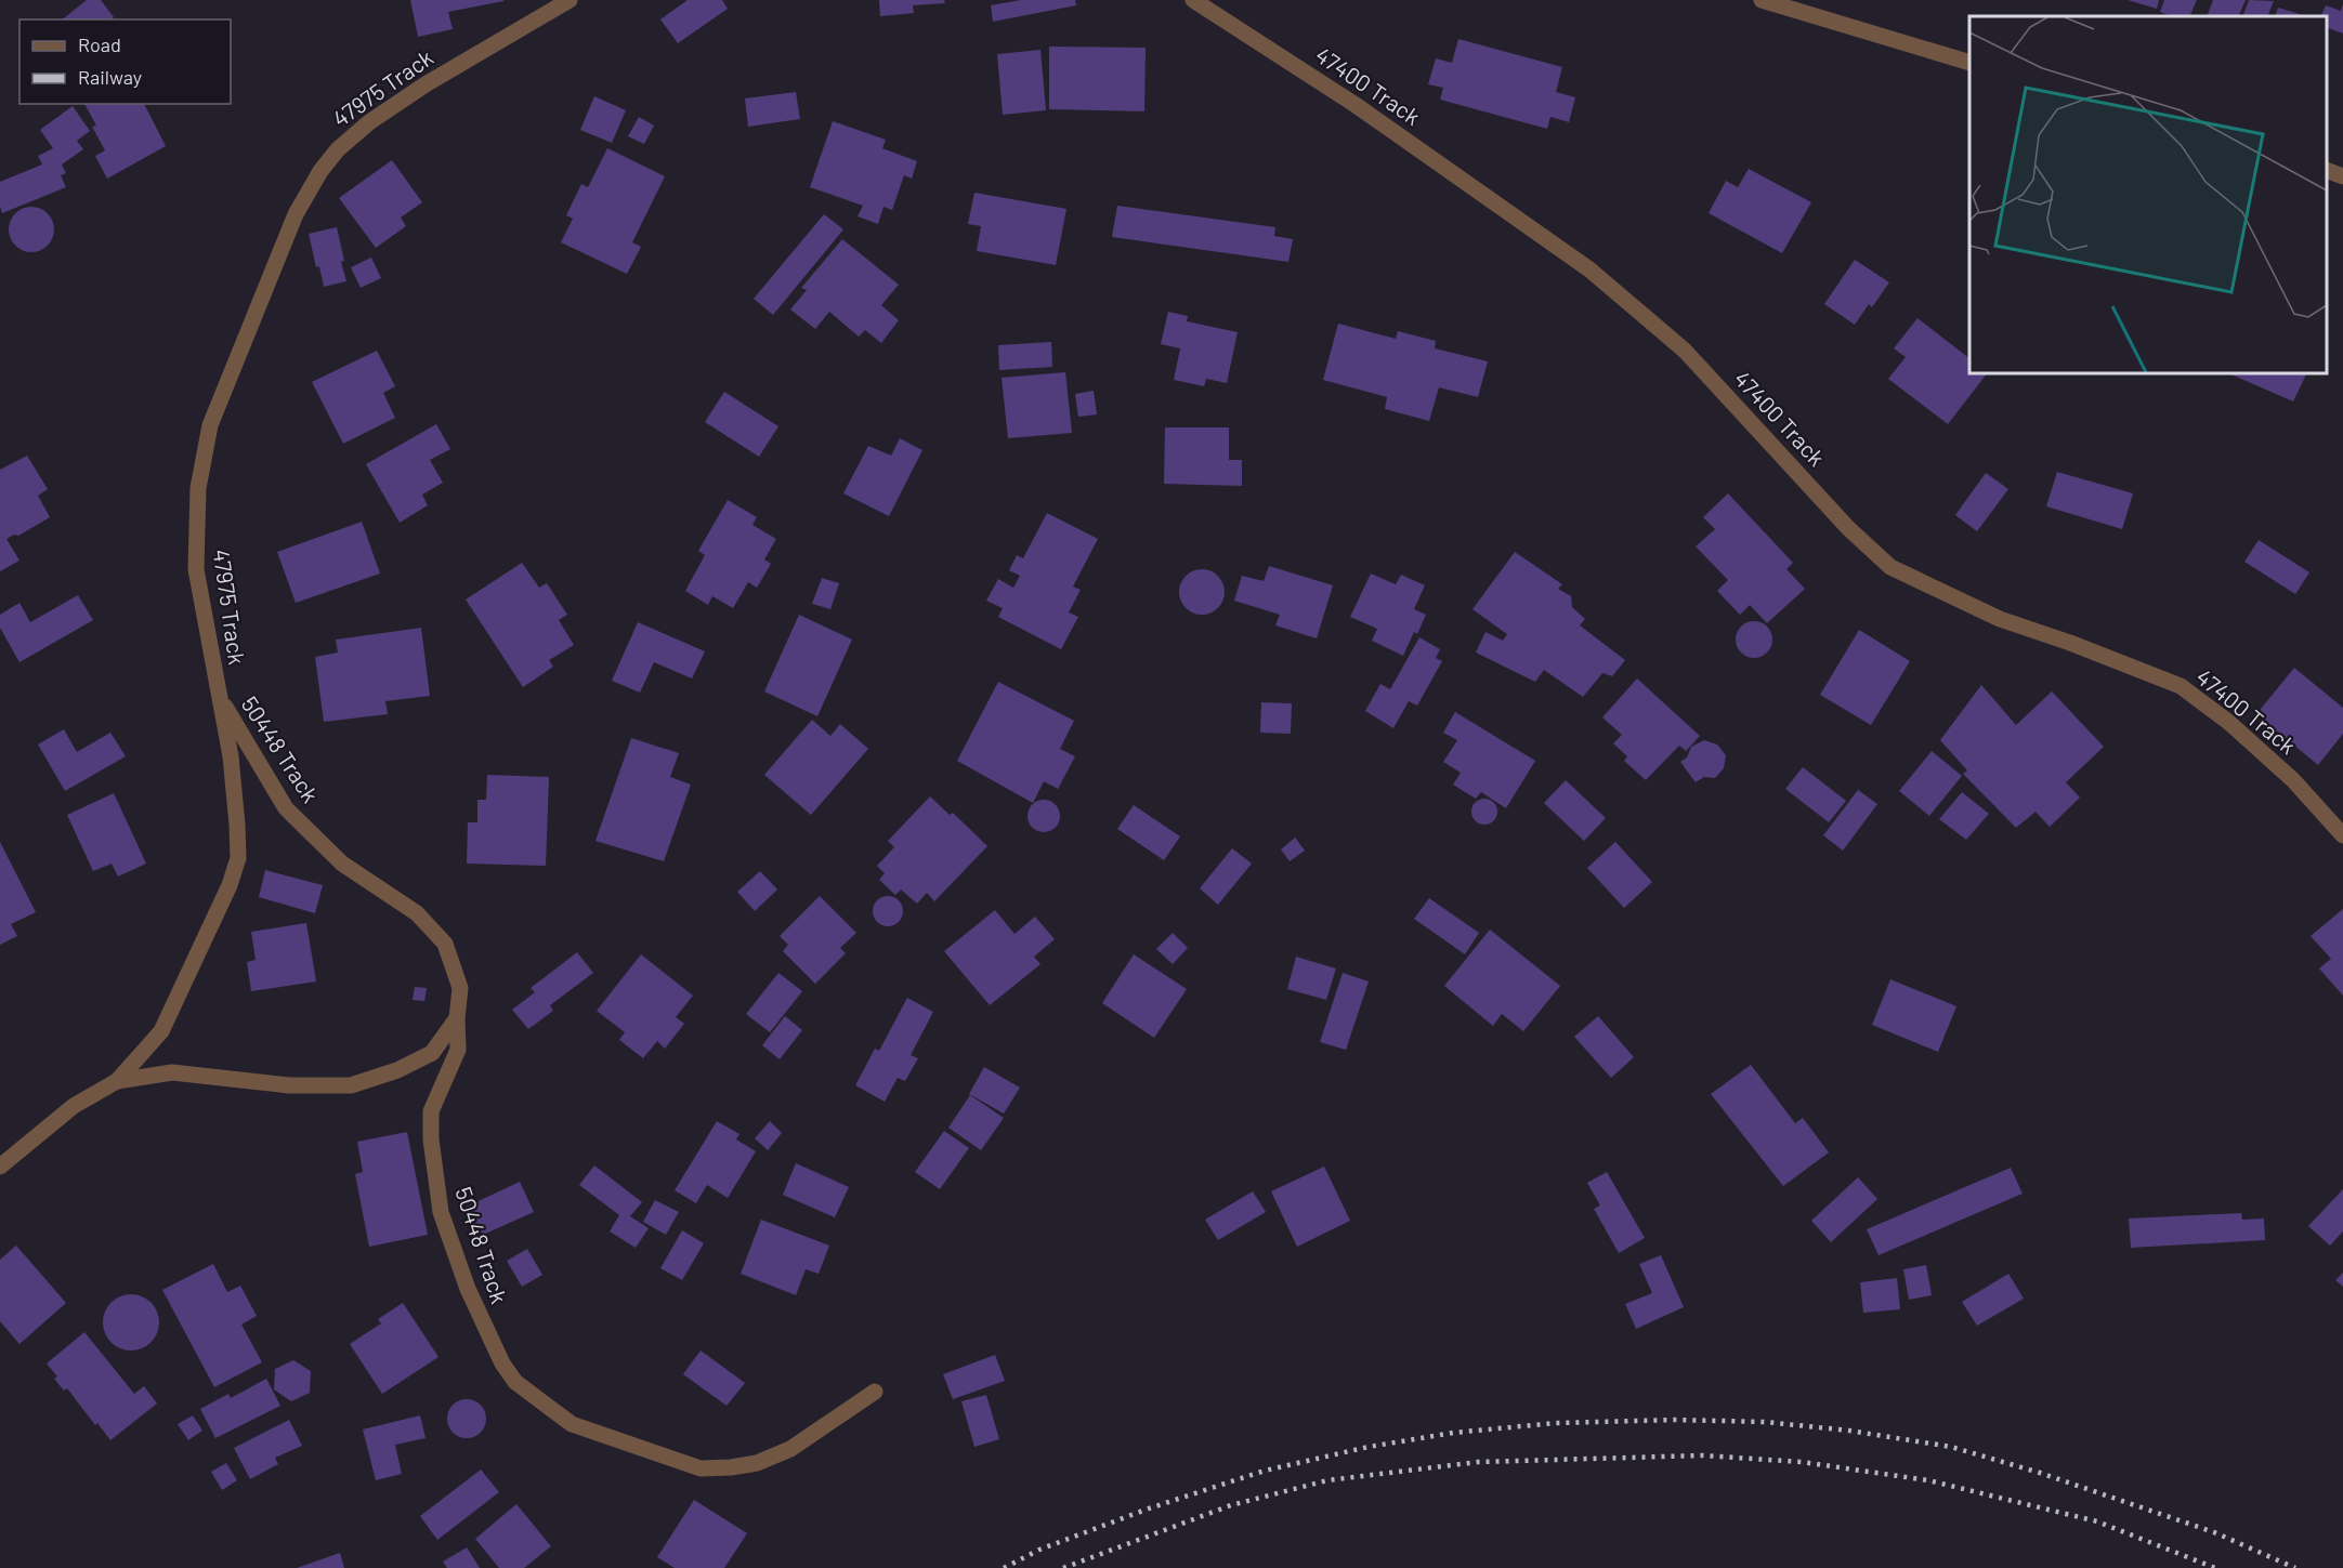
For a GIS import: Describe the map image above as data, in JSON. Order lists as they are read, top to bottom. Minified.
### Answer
{"streets":{"street":["47400 Track","47975 Track","50448 Track"]},"crossings":[["47975 Track","50448 Track"]],"legend":["Road","Railway"]}
